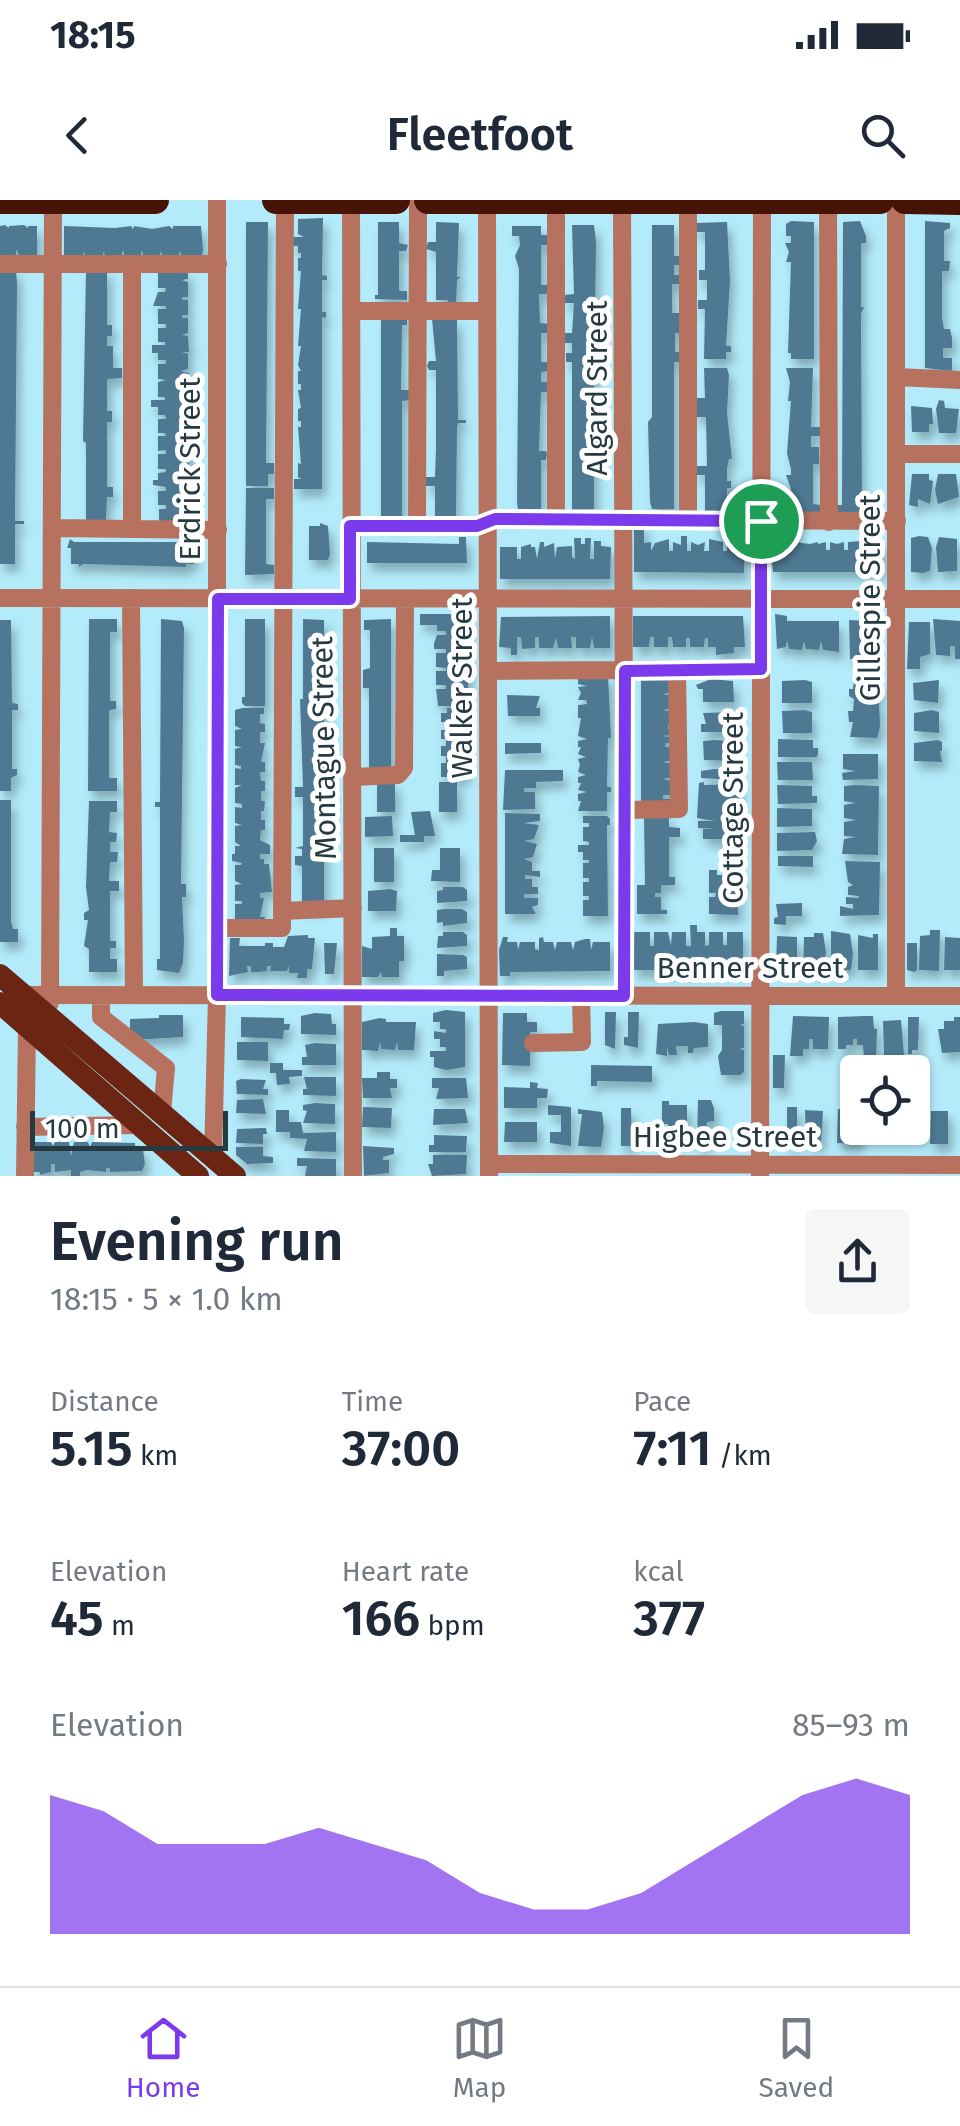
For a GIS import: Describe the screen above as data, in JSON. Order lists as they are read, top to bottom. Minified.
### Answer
{"streets":{"street":["Algard Street","Erdrick Street","Gillespie Street","Walker Street","Montague Street","Cottage Street","Benner Street","Higbee Street"]},"crossings":[["Algard Street","Benner Street"],["Erdrick Street","Benner Street"],["Gillespie Street","Benner Street"],["Walker Street","Benner Street"],["Walker Street","Higbee Street"],["Montague Street","Benner Street"],["Cottage Street","Benner Street"],["Cottage Street","Higbee Street"]],"scale_bar":"100 m","page":{"status":"18:15","header":"Fleetfoot","scale":"100 m","heading":["Evening run","18:15 · 5 × 1.0 km"],"stats":[["Distance","5.15 km"],["Time","37:00"],["Pace","7:11 /km"],["Elevation","45 m"],["Heart rate","166 bpm"],["kcal","377"]],"chart":["Elevation","85–93 m"],"tabs":["Home","Map","Saved"]}}
